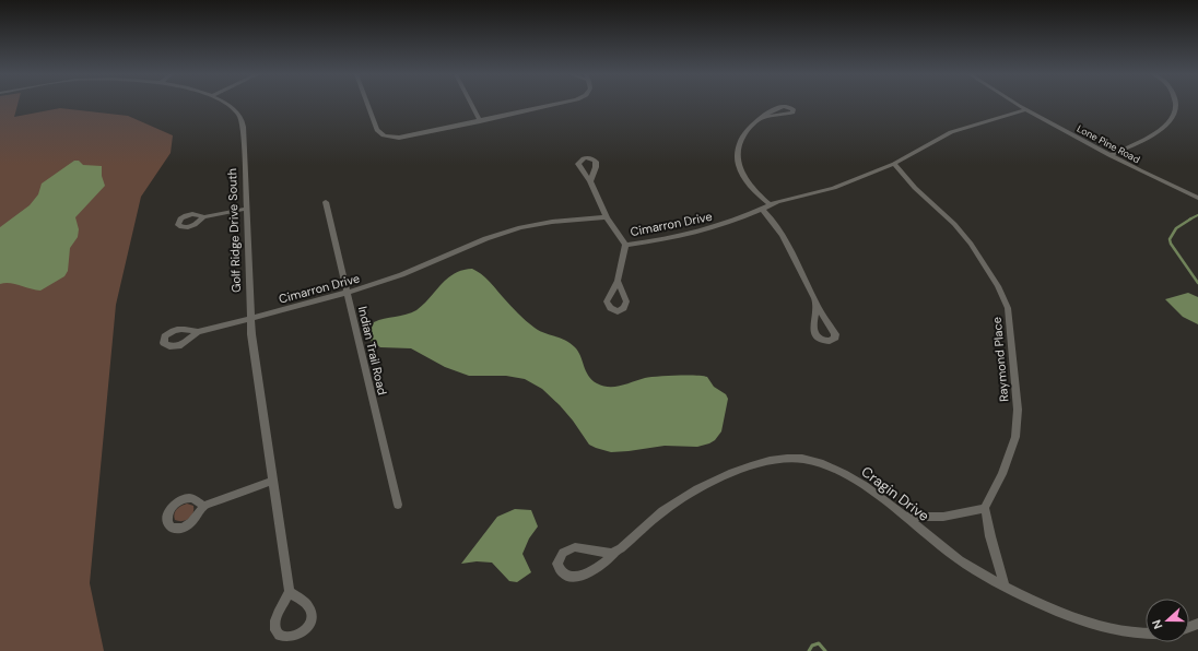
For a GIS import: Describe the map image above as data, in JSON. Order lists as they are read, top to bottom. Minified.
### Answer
{"streets":{"street":["Lone Pine Road","Cimarron Drive","Golf Ridge Drive South","Indian Trail Road","Raymond Place","Cragin Drive"]},"crossings":[["Lone Pine Road","Cimarron Drive"],["Cimarron Drive","Golf Ridge Drive South"],["Cimarron Drive","Indian Trail Road"],["Cimarron Drive","Raymond Place"]],"north":"left"}
